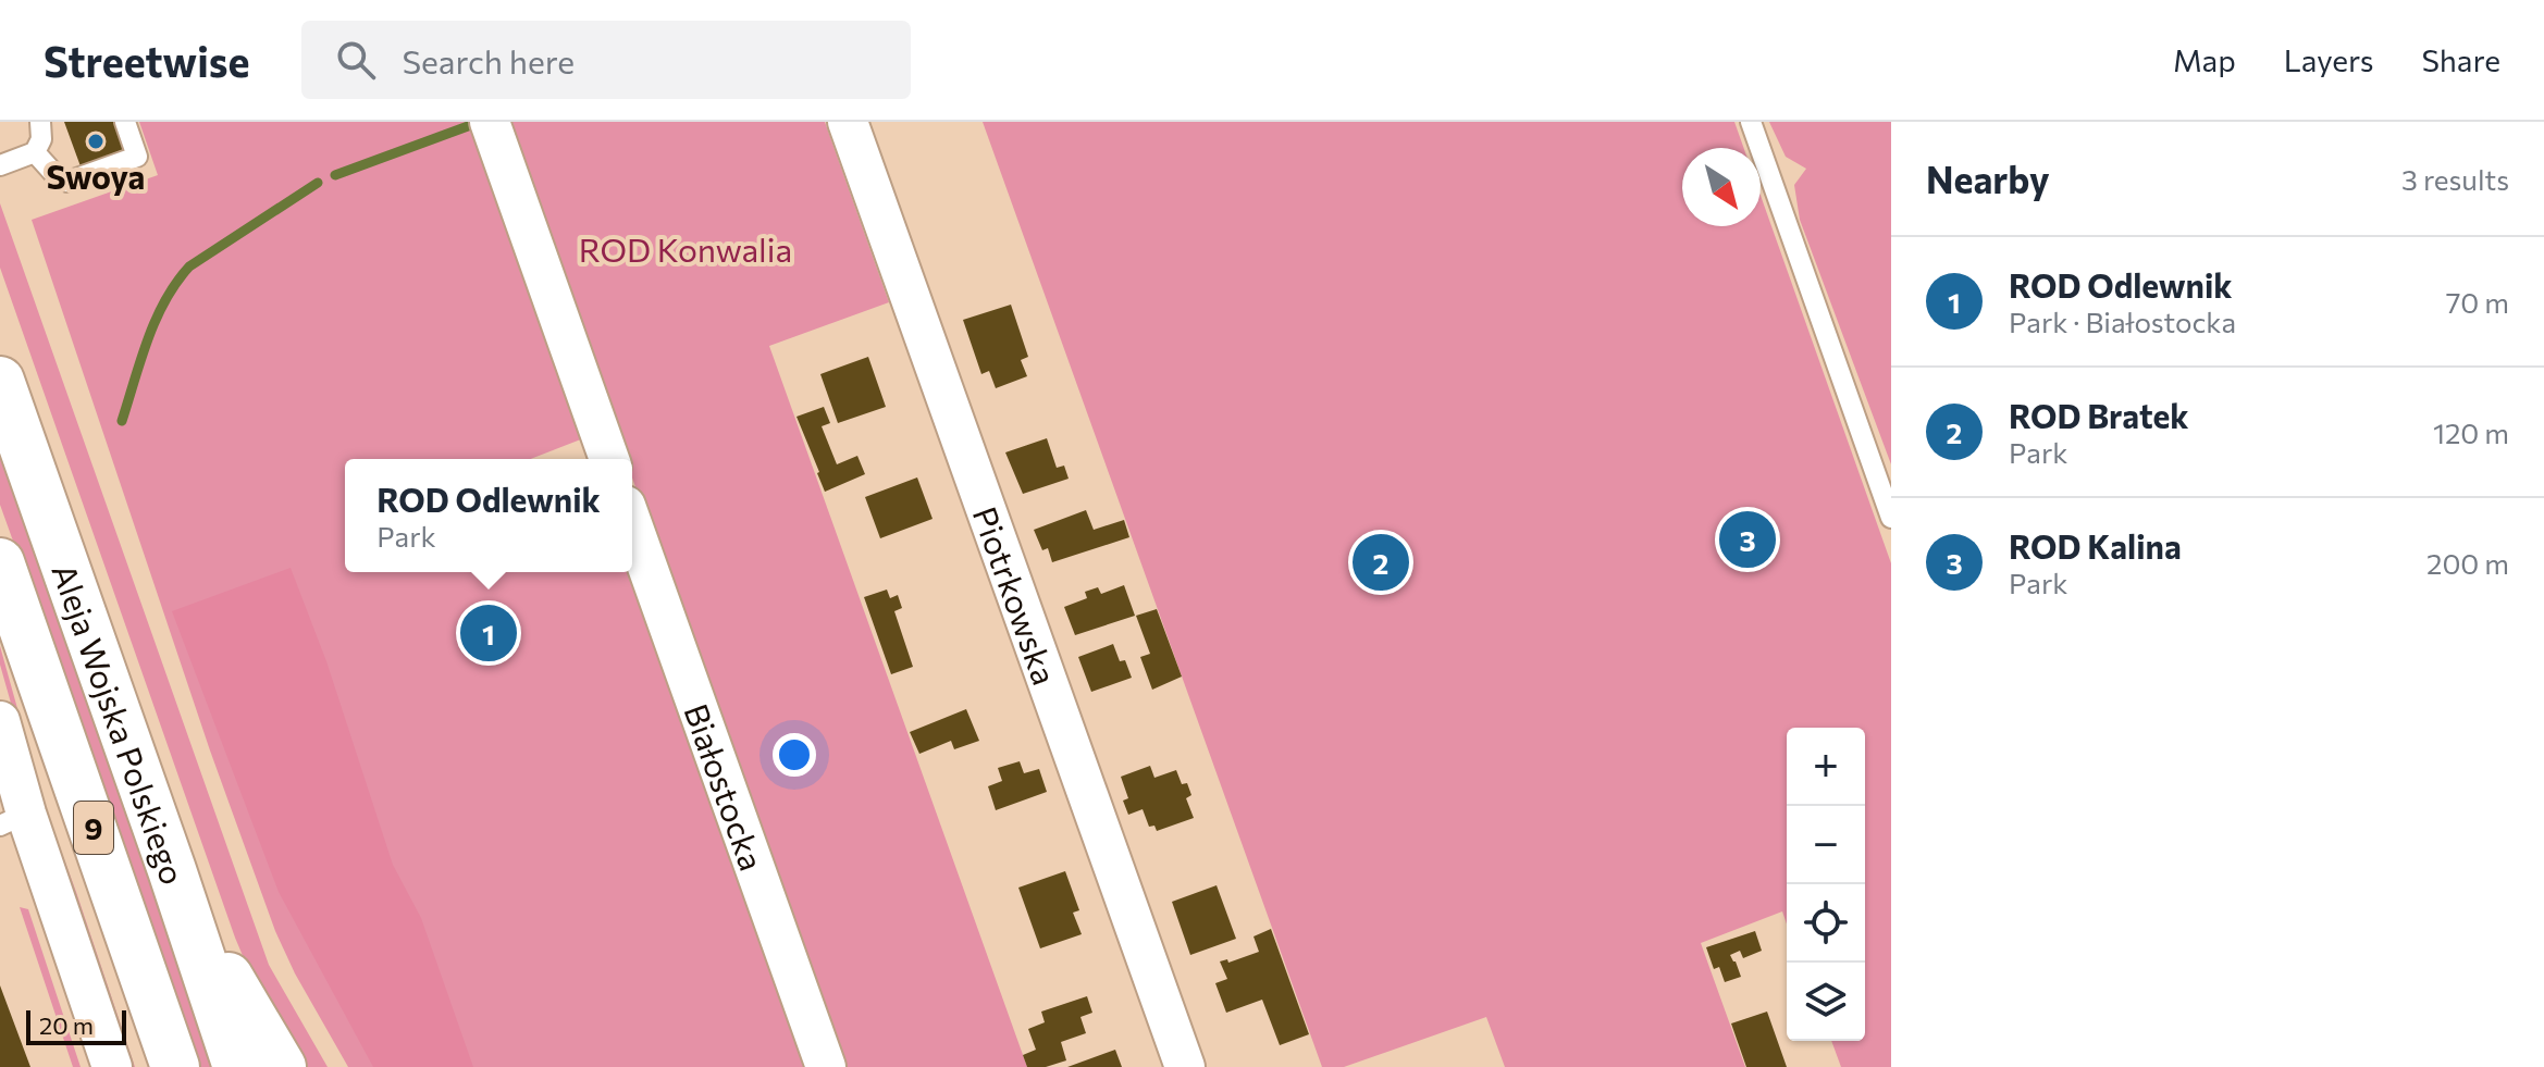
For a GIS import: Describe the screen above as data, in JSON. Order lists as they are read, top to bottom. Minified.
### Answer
{"streets":{"main road":["Aleja Wojska Polskiego","9"],"street":["Piotrkowska","Białostocka"]},"parks":["ROD Konwalia"],"places":["Swoya"],"scale_bar":"20 m","north":"bottom right","page":{"header":"Streetwise","search":"Search here","nav":["Map","Layers","Share"],"heading":["Nearby","3 results"],"list":[{"mark":"1","name":"ROD Odlewnik","note":"Park · Białostocka","value":"70 m"},{"mark":"2","name":"ROD Bratek","note":"Park","value":"120 m"},{"mark":"3","name":"ROD Kalina","note":"Park","value":"200 m"}],"popup":["ROD Odlewnik","Park"],"pins":["3","2","1"],"map_buttons":["+","−"],"scale":"20 m"}}
